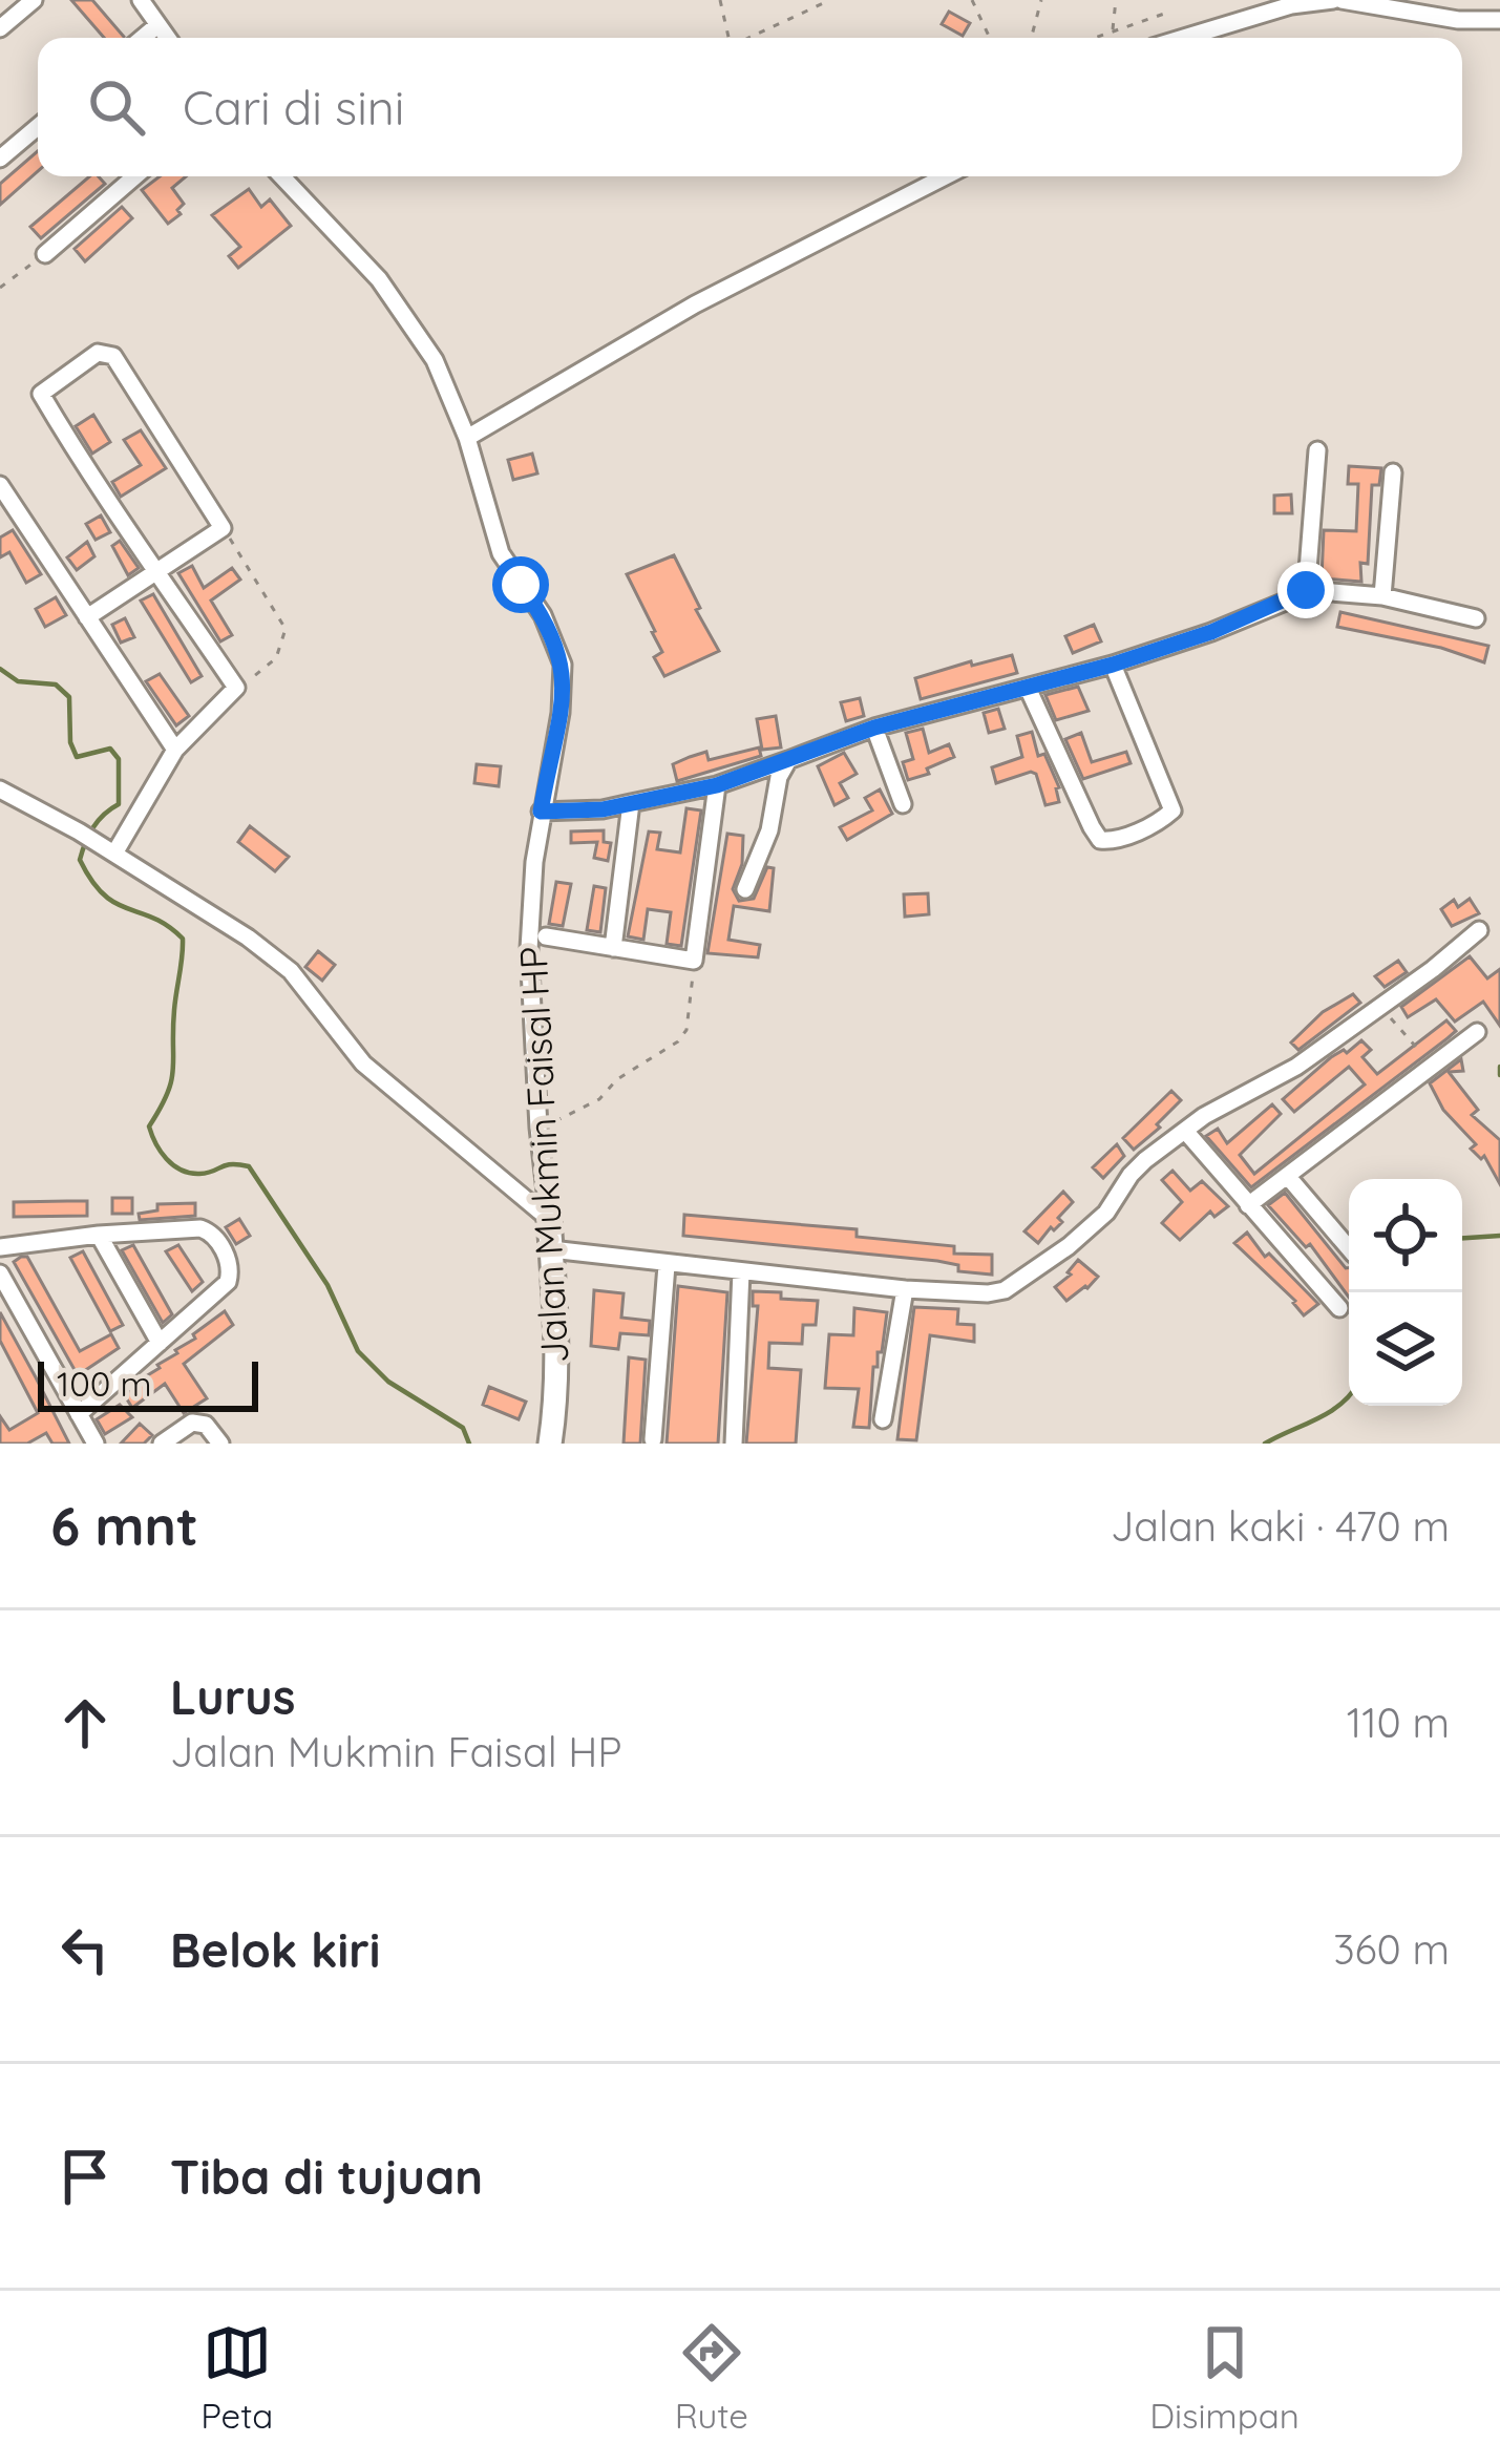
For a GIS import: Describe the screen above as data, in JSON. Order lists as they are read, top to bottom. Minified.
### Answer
{"streets":{"street":["Jalan Mukmin Faisal HP"]},"scale_bar":"100 m","page":{"search":"Cari di sini","scale":"100 m","heading":["6 mnt","Jalan kaki · 470 m"],"list":[["Lurus","Jalan Mukmin Faisal HP","110 m"],["Belok kiri","360 m"],"Tiba di tujuan"],"nav":["Peta","Rute","Disimpan"]}}
